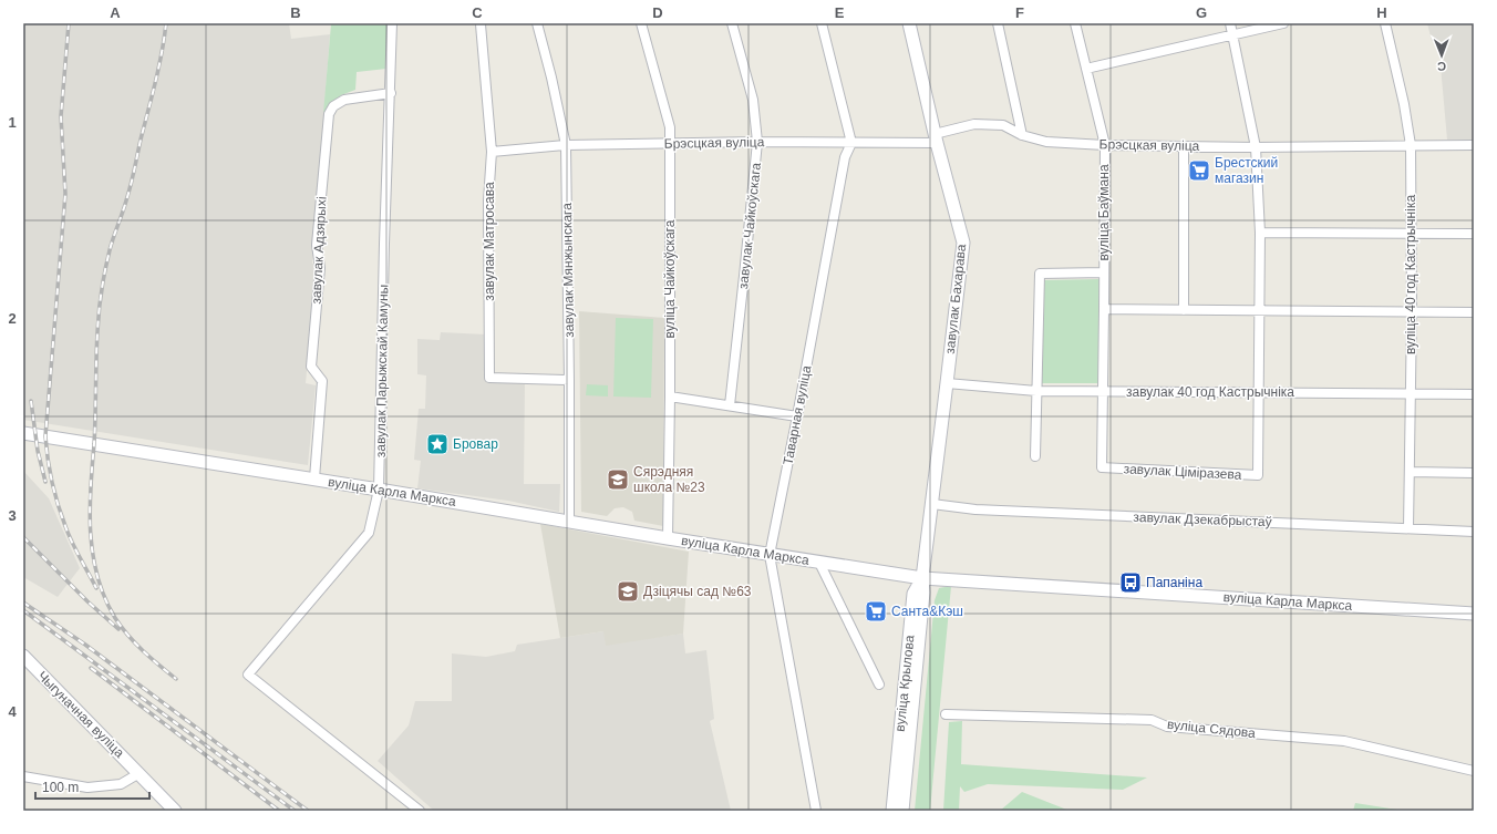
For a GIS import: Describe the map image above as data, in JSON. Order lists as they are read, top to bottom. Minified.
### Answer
{"streets":{"main road":["завулак Бахарава","вуліца Карла Маркса","вуліца Крылова","Чыгуначная вуліца"],"street":["Брэсцкая вуліца","вуліца Баўмана","завулак Чайкоўскага","завулак Матросава","завулак Адзярыхі","завулак Мянжынскага","вуліца 40 год Кастрычніка","вуліца Чайкоўскага","завулак Парыжскай Камуны","завулак 40 год Кастрычніка","Таварная вуліца","завулак Ціміразева","завулак Дзекабрыстаў","вуліца Сядова"]},"crossings":[["Брэсцкая вуліца","вуліца Баўмана"],["Брэсцкая вуліца","завулак Чайкоўскага"],["Брэсцкая вуліца","завулак Матросава"],["Брэсцкая вуліца","завулак Мянжынскага"],["Брэсцкая вуліца","вуліца 40 год Кастрычніка"],["Брэсцкая вуліца","вуліца Чайкоўскага"],["Брэсцкая вуліца","завулак Бахарава"],["Брэсцкая вуліца","Таварная вуліца"],["Брэсцкая вуліца","завулак Ціміразева"],["вуліца Баўмана","завулак 40 год Кастрычніка"],["вуліца Баўмана","завулак Ціміразева"],["завулак Матросава","завулак Мянжынскага"],["завулак Адзярыхі","завулак Парыжскай Камуны"],["завулак Адзярыхі","вуліца Карла Маркса"],["завулак Мянжынскага","вуліца Карла Маркса"],["вуліца 40 год Кастрычніка","завулак 40 год Кастрычніка"],["вуліца 40 год Кастрычніка","завулак Дзекабрыстаў"],["вуліца Чайкоўскага","вуліца Карла Маркса"],["завулак Бахарава","завулак 40 год Кастрычніка"],["завулак Бахарава","вуліца Карла Маркса"],["завулак Бахарава","завулак Дзекабрыстаў"],["завулак Бахарава","вуліца Крылова"],["завулак Парыжскай Камуны","вуліца Карла Маркса"],["завулак 40 год Кастрычніка","завулак Ціміразева"],["Таварная вуліца","вуліца Карла Маркса"],["вуліца Карла Маркса","вуліца Крылова"]],"places":{"supermarket":["Брестский магазин","Санта&Кэш"],"place":["Бровар"],"school or university":["Сярэдняя школа №23","Дзіцячы сад №63"],"bus stop":["Папаніна"]},"scale_bar":"100 m","north":"bottom","grid":{"columns":["A","B","C","D","E","F","G","H"],"rows":["1","2","3","4"]}}
